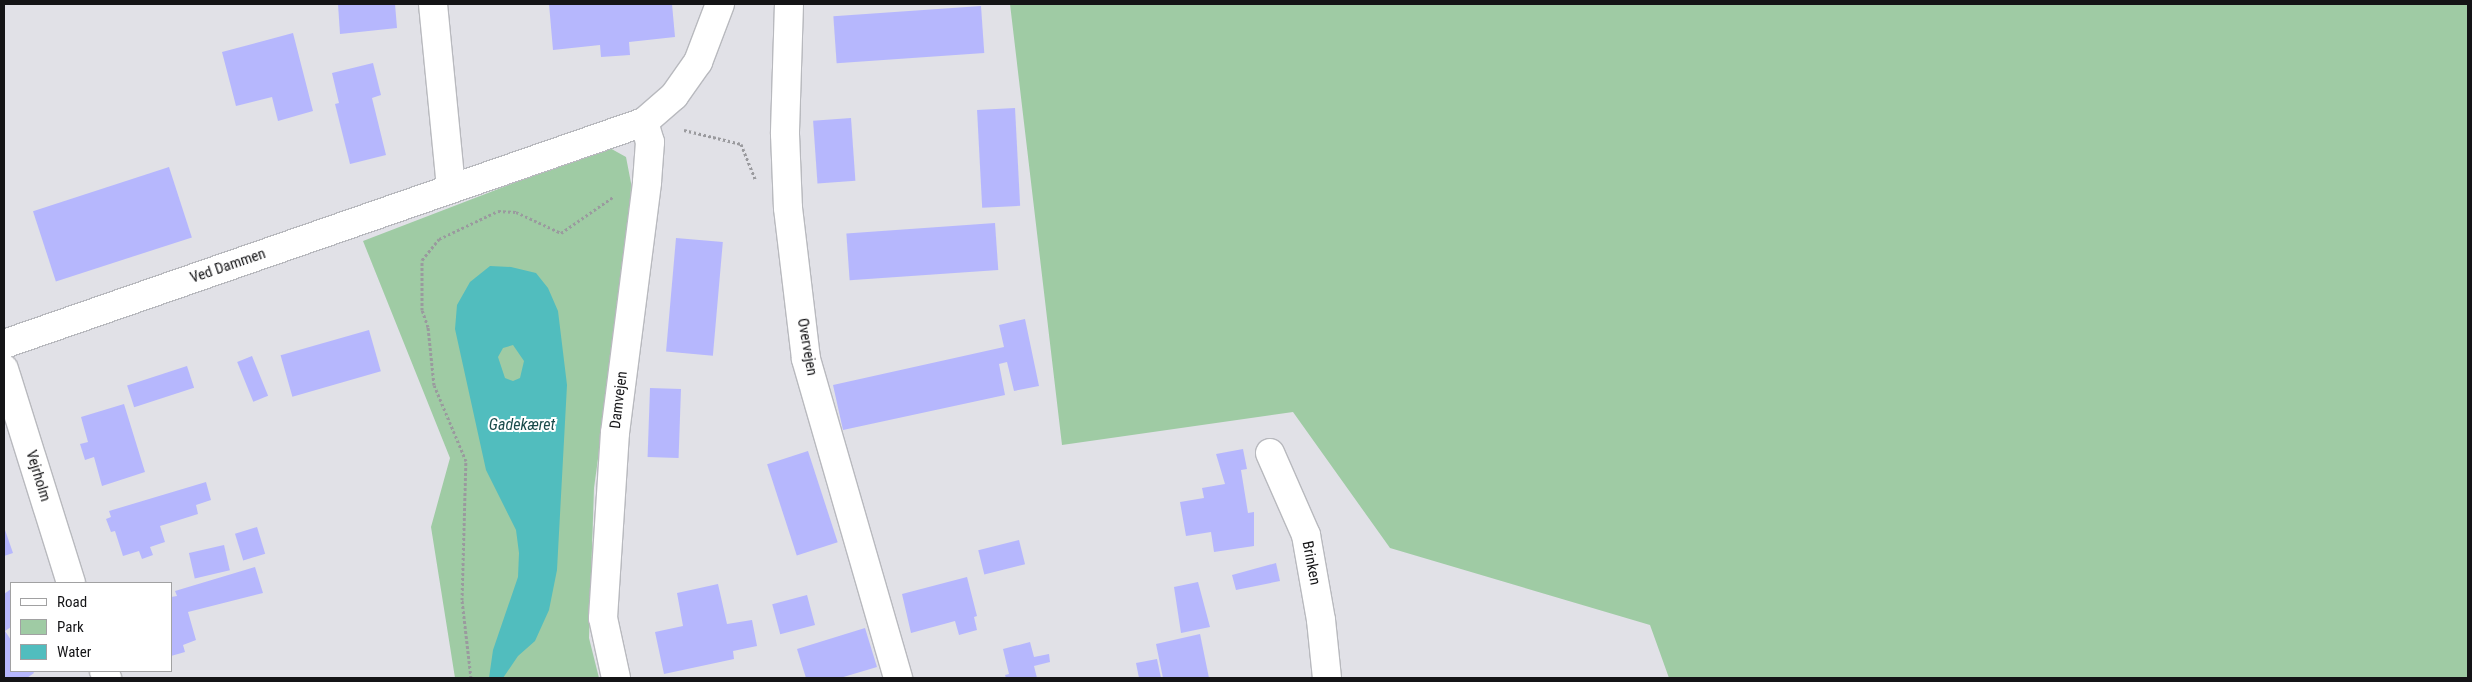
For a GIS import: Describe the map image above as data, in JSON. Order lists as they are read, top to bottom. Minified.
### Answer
{"streets":{"street":["Ved Dammen","Overvejen","Damvejen","Vejrholm","Brinken"]},"crossings":[["Ved Dammen","Damvejen"]],"water":["Gadekæret"],"legend":["Road","Park","Water"]}
